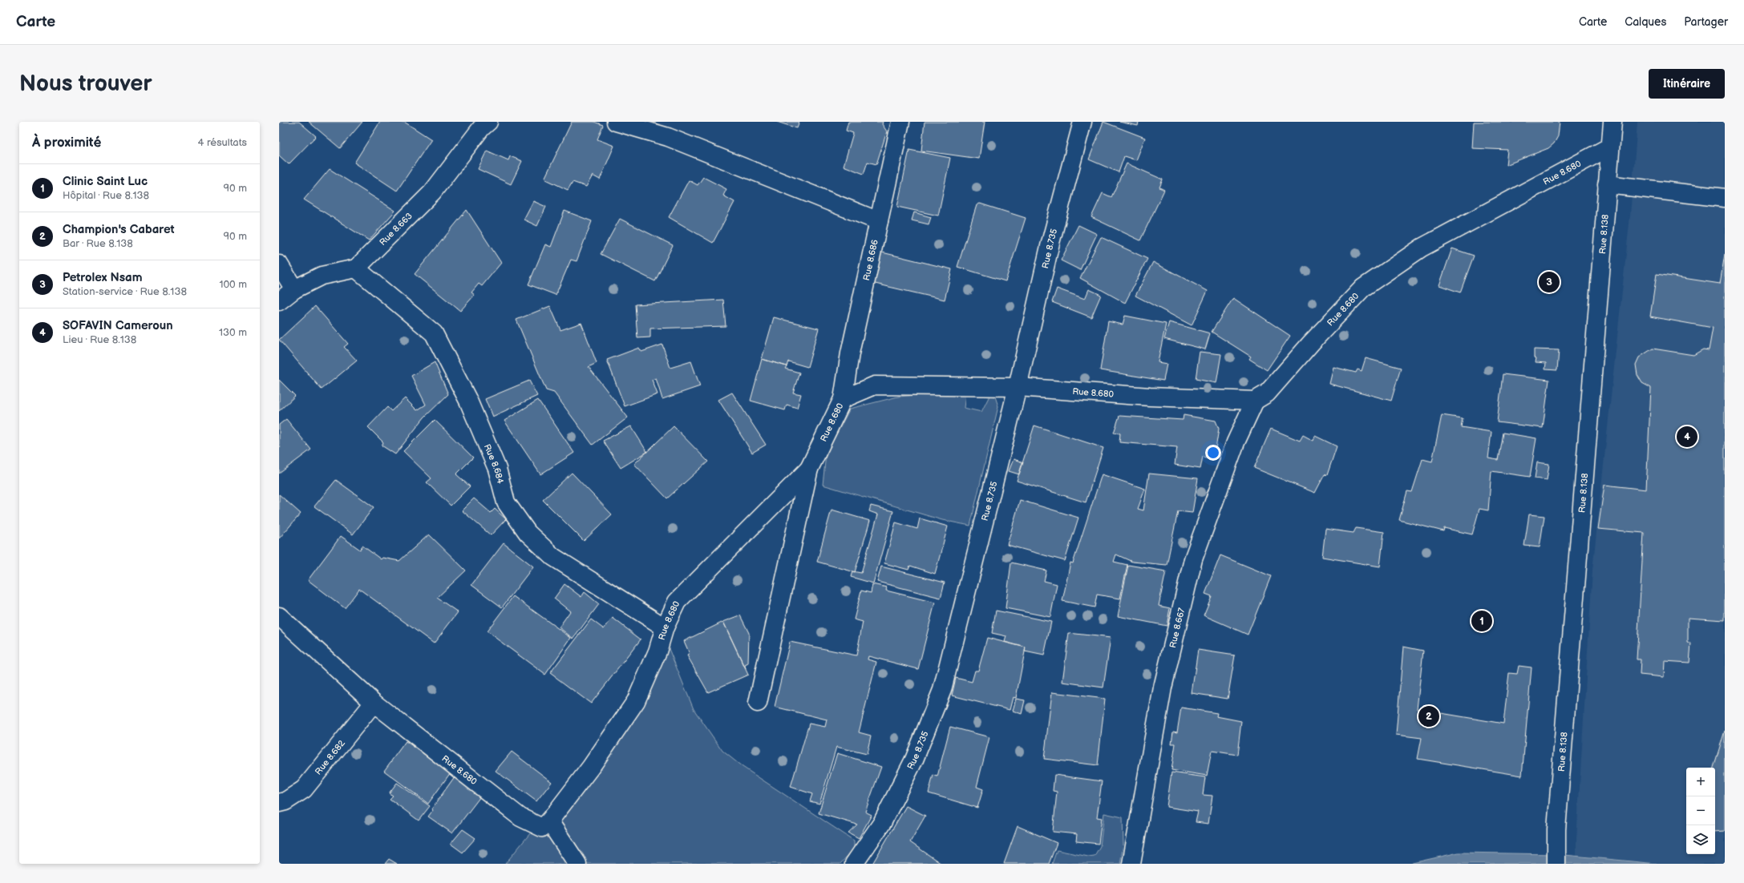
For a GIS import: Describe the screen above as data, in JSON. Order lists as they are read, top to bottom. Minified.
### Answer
{"streets":{"street":["Rue 8.680","Rue 8.663","Rue 8.138","Rue 8.735","Rue 8.686","Rue 8.684","Rue 8.667","Rue 8.682"]},"crossings":[["Rue 8.680","Rue 8.138"],["Rue 8.680","Rue 8.735"],["Rue 8.680","Rue 8.686"],["Rue 8.680","Rue 8.684"],["Rue 8.680","Rue 8.667"],["Rue 8.680","Rue 8.682"],["Rue 8.663","Rue 8.684"]],"page":{"header":"Carte","nav":["Carte","Calques","Partager"],"buttons":"Itinéraire","title":"Nous trouver","heading":["À proximité","4 résultats"],"list":[{"mark":"1","name":"Clinic Saint Luc","note":"Hôpital · Rue 8.138","value":"90 m"},{"mark":"2","name":"Champion's Cabaret","note":"Bar · Rue 8.138","value":"90 m"},{"mark":"3","name":"Petrolex Nsam","note":"Station-service · Rue 8.138","value":"100 m"},{"mark":"4","name":"SOFAVIN Cameroun","note":"Lieu · Rue 8.138","value":"130 m"}],"pins":["3","4","1","2"],"map_buttons":["+","−"]}}
